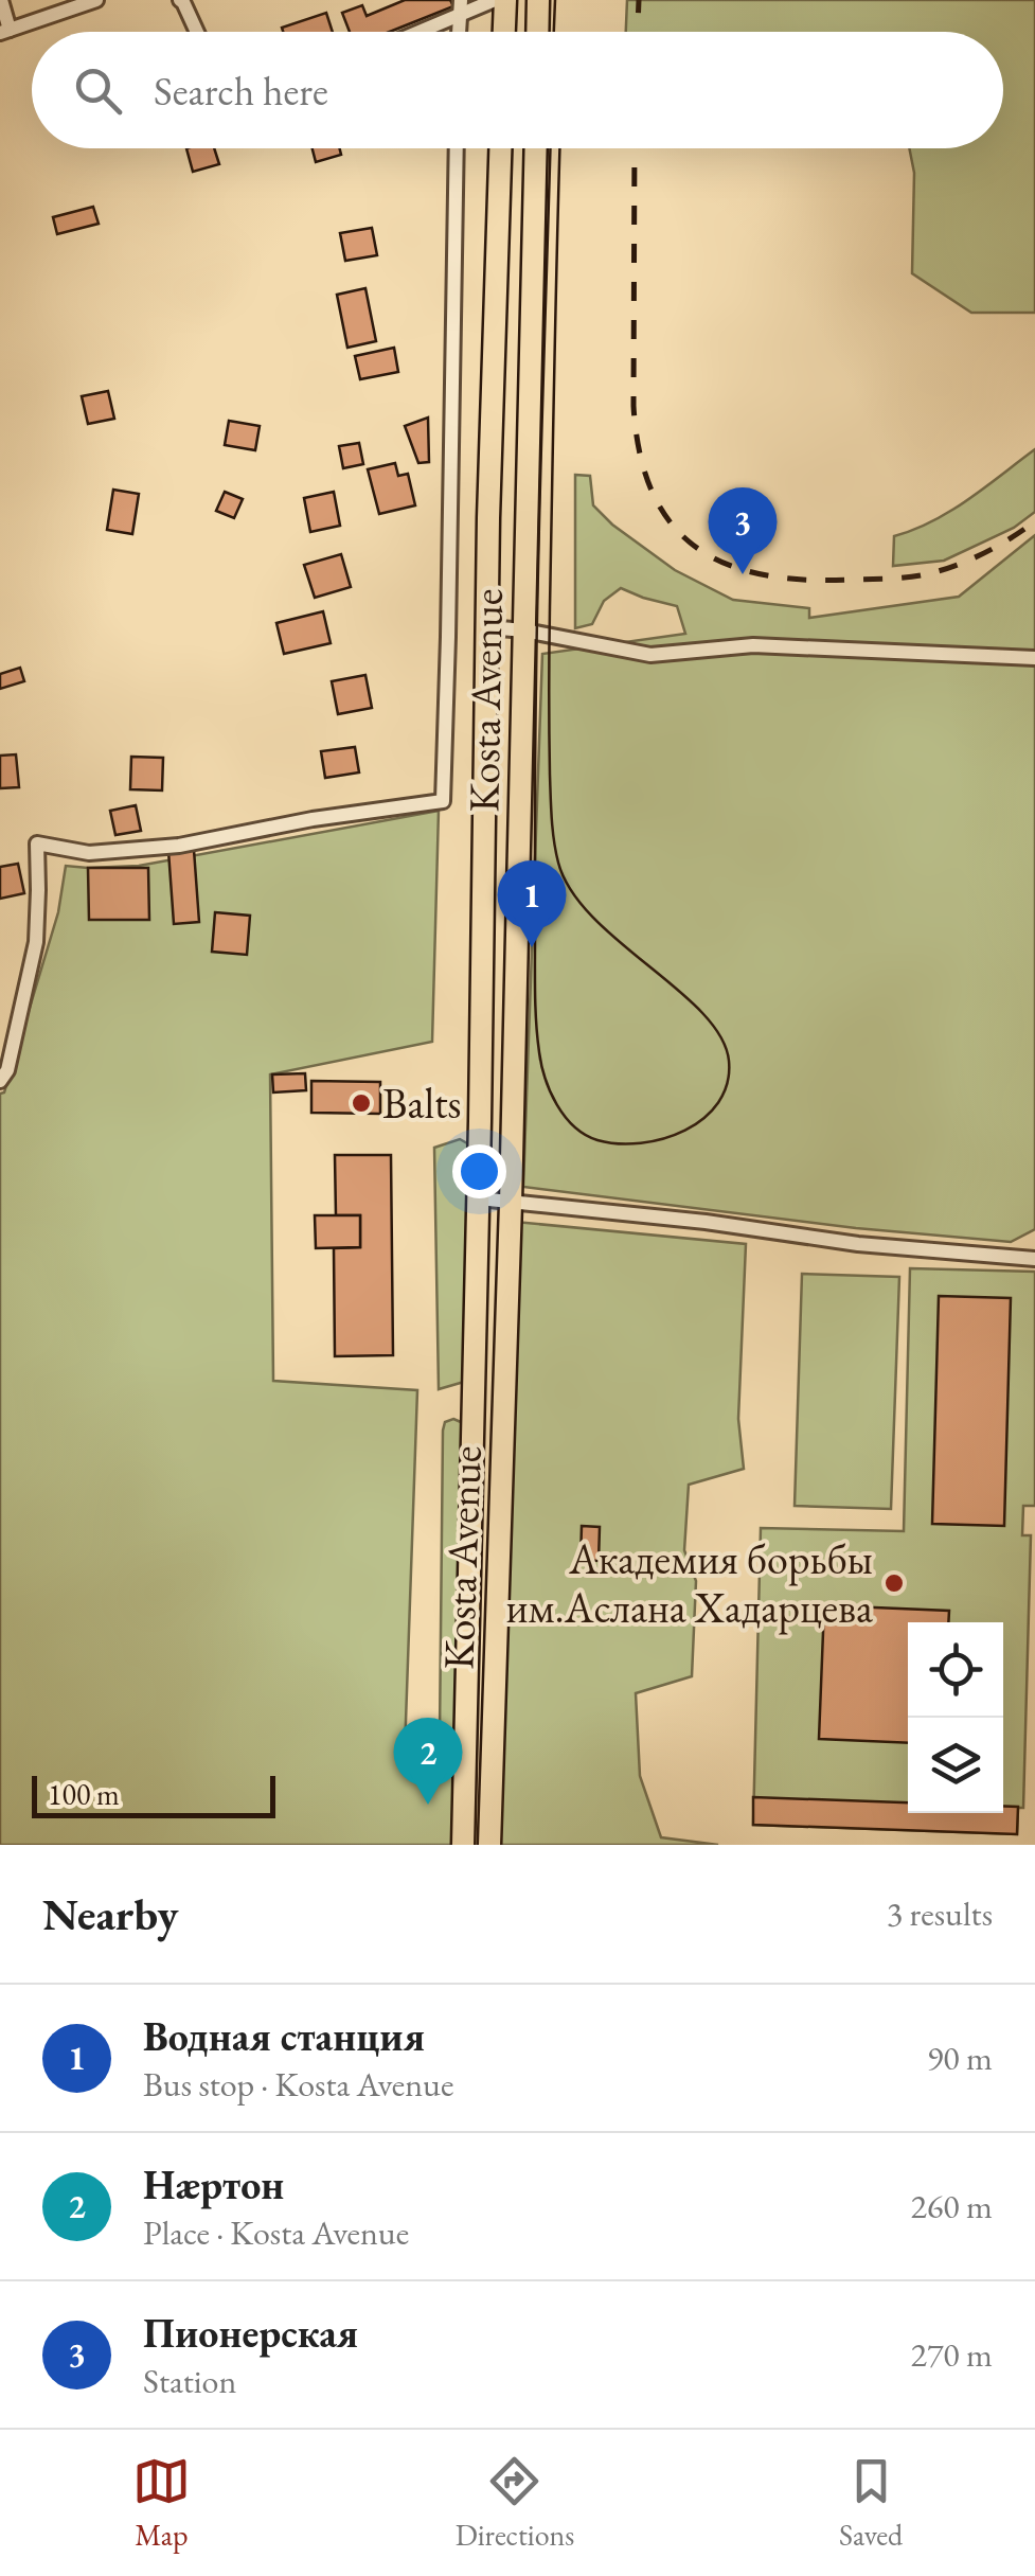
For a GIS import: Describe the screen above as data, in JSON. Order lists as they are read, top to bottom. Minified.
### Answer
{"streets":{"main road":["Kosta Avenue"]},"places":["Balts","Академия борьбы им.Аслана Хадарцева"],"scale_bar":"100 m","page":{"search":"Search here","pins":["3","1","2"],"scale":"100 m","heading":["Nearby","3 results"],"list":[{"mark":"1","name":"Водная станция","note":"Bus stop · Kosta Avenue","value":"90 m"},{"mark":"2","name":"Нæртон","note":"Place · Kosta Avenue","value":"260 m"},{"mark":"3","name":"Пионерская","note":"Station","value":"270 m"}],"nav":["Map","Directions","Saved"]}}
